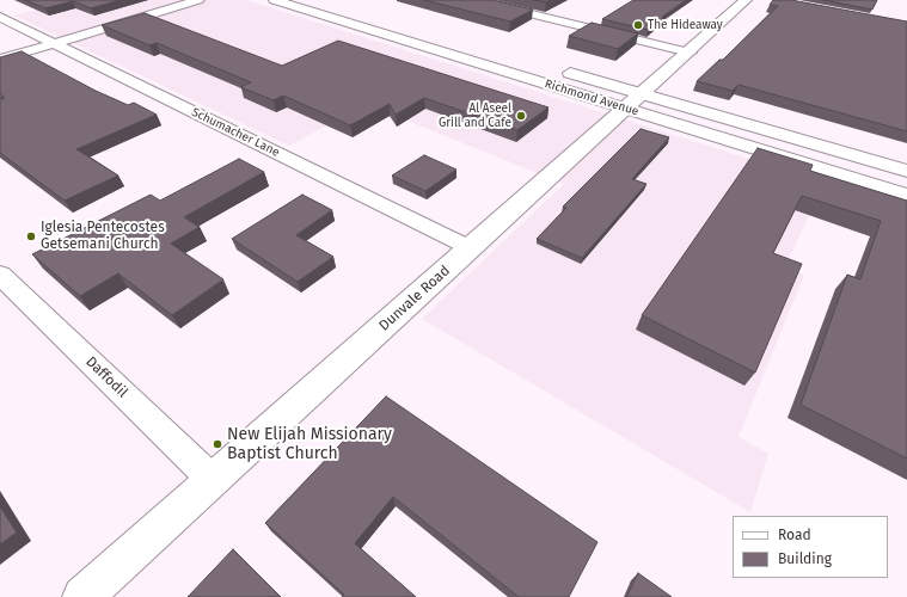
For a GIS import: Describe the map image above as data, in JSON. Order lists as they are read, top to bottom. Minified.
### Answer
{"streets":{"main road":["Richmond Avenue","Dunvale Road"],"street":["Schumacher Lane","Daffodil"]},"crossings":[["Richmond Avenue","Dunvale Road"],["Schumacher Lane","Dunvale Road"],["Dunvale Road","Daffodil"]],"places":["The Hideaway","Al Aseel Grill and Cafe","Iglesia Pentecostes Getsemani Church","New Elijah Missionary Baptist Church"],"legend":["Road","Building"]}
